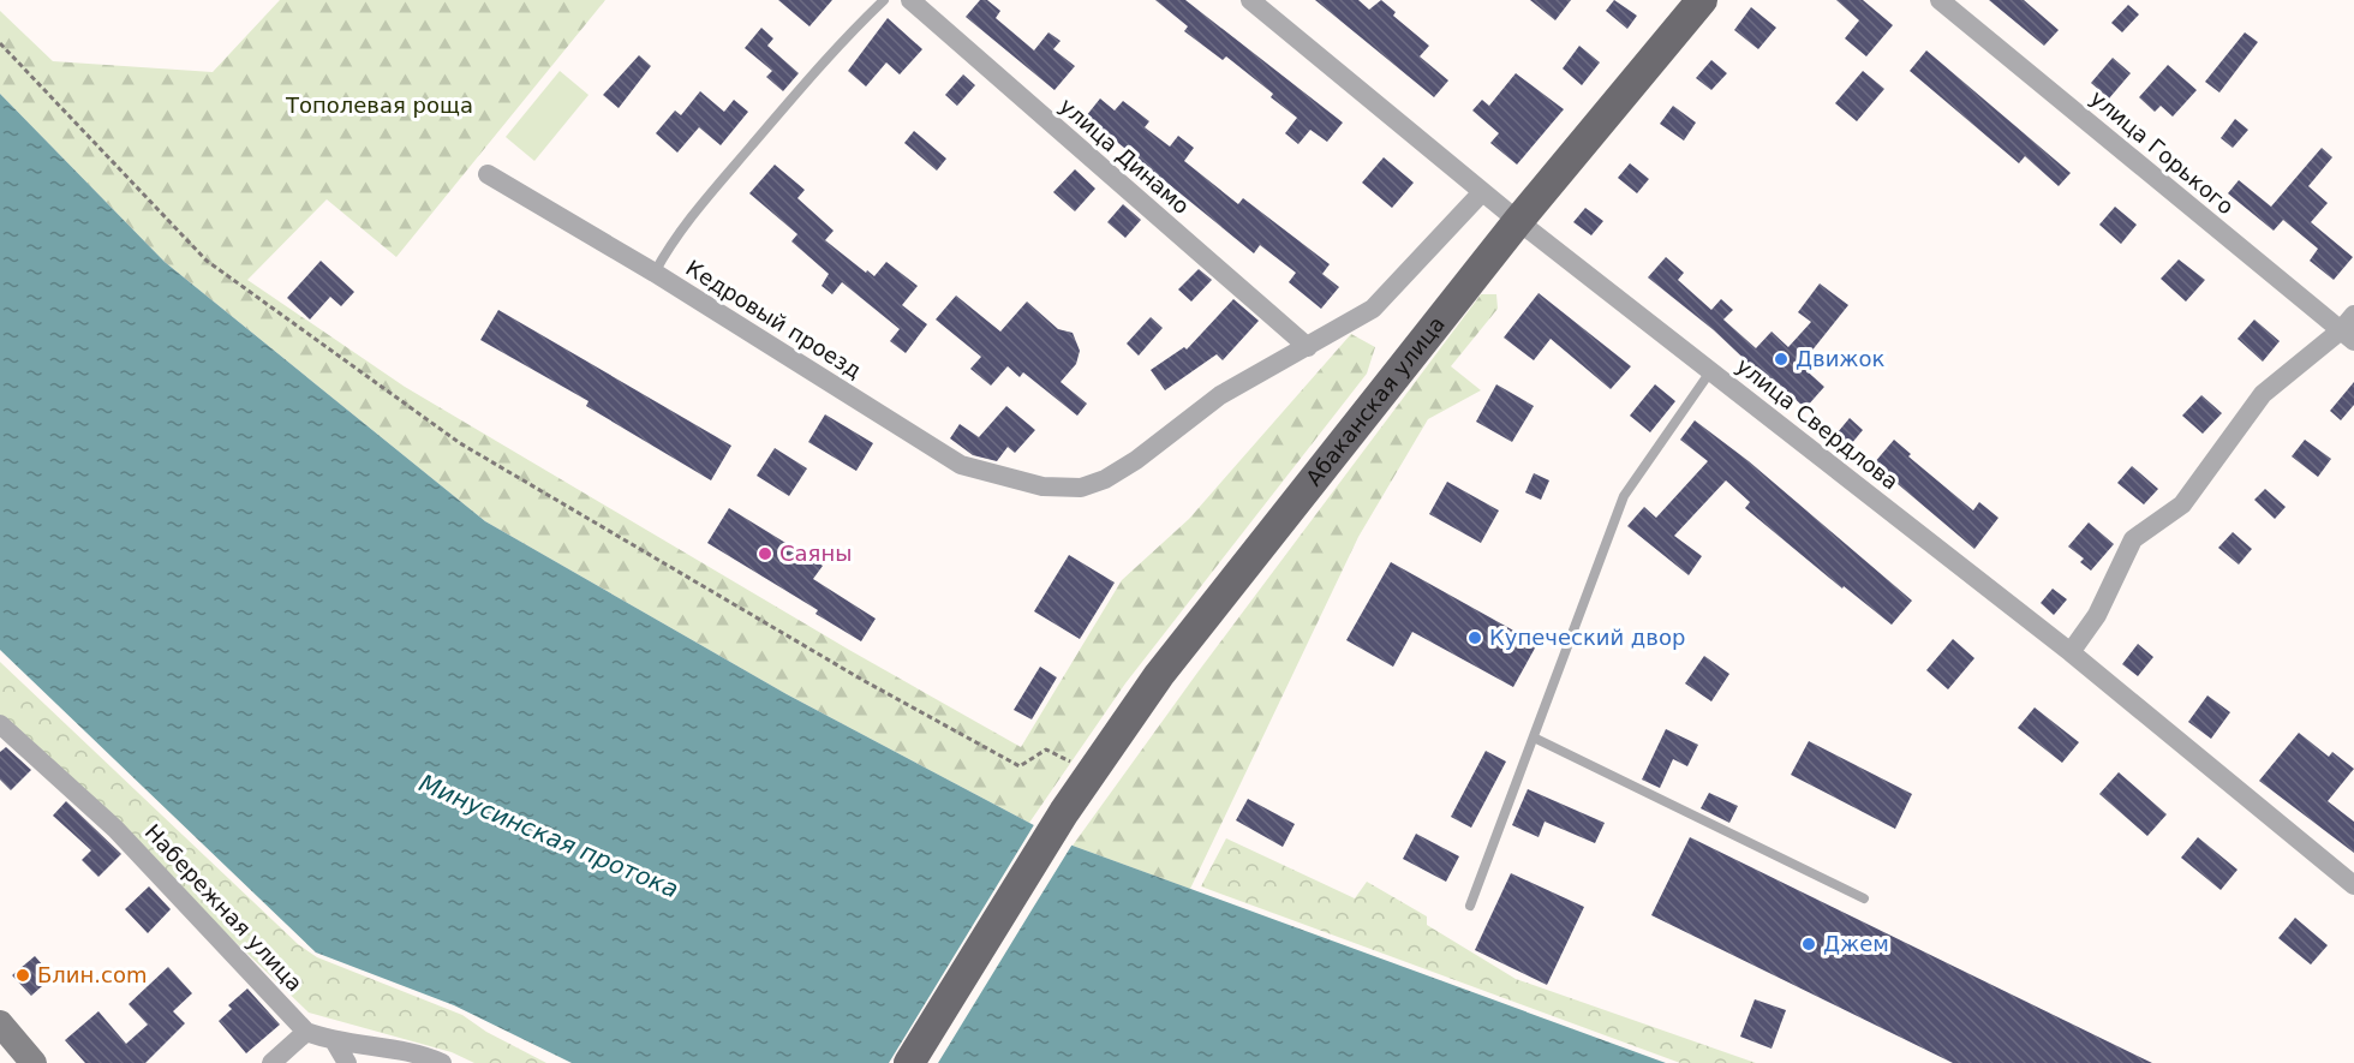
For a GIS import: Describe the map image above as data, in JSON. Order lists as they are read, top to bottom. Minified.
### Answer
{"streets":{"main road":["Абаканская улица"],"street":["улица Горького","улица Динамо","Кедровый проезд","улица Свердлова","Набережная улица"]},"crossings":[["улица Динамо","Кедровый проезд"],["Абаканская улица","улица Свердлова"]],"water":["Минусинская протока"],"parks":["Тополевая роща"],"places":["Движок","Саяны","Купеческий двор","Джем","Блин.com"]}
